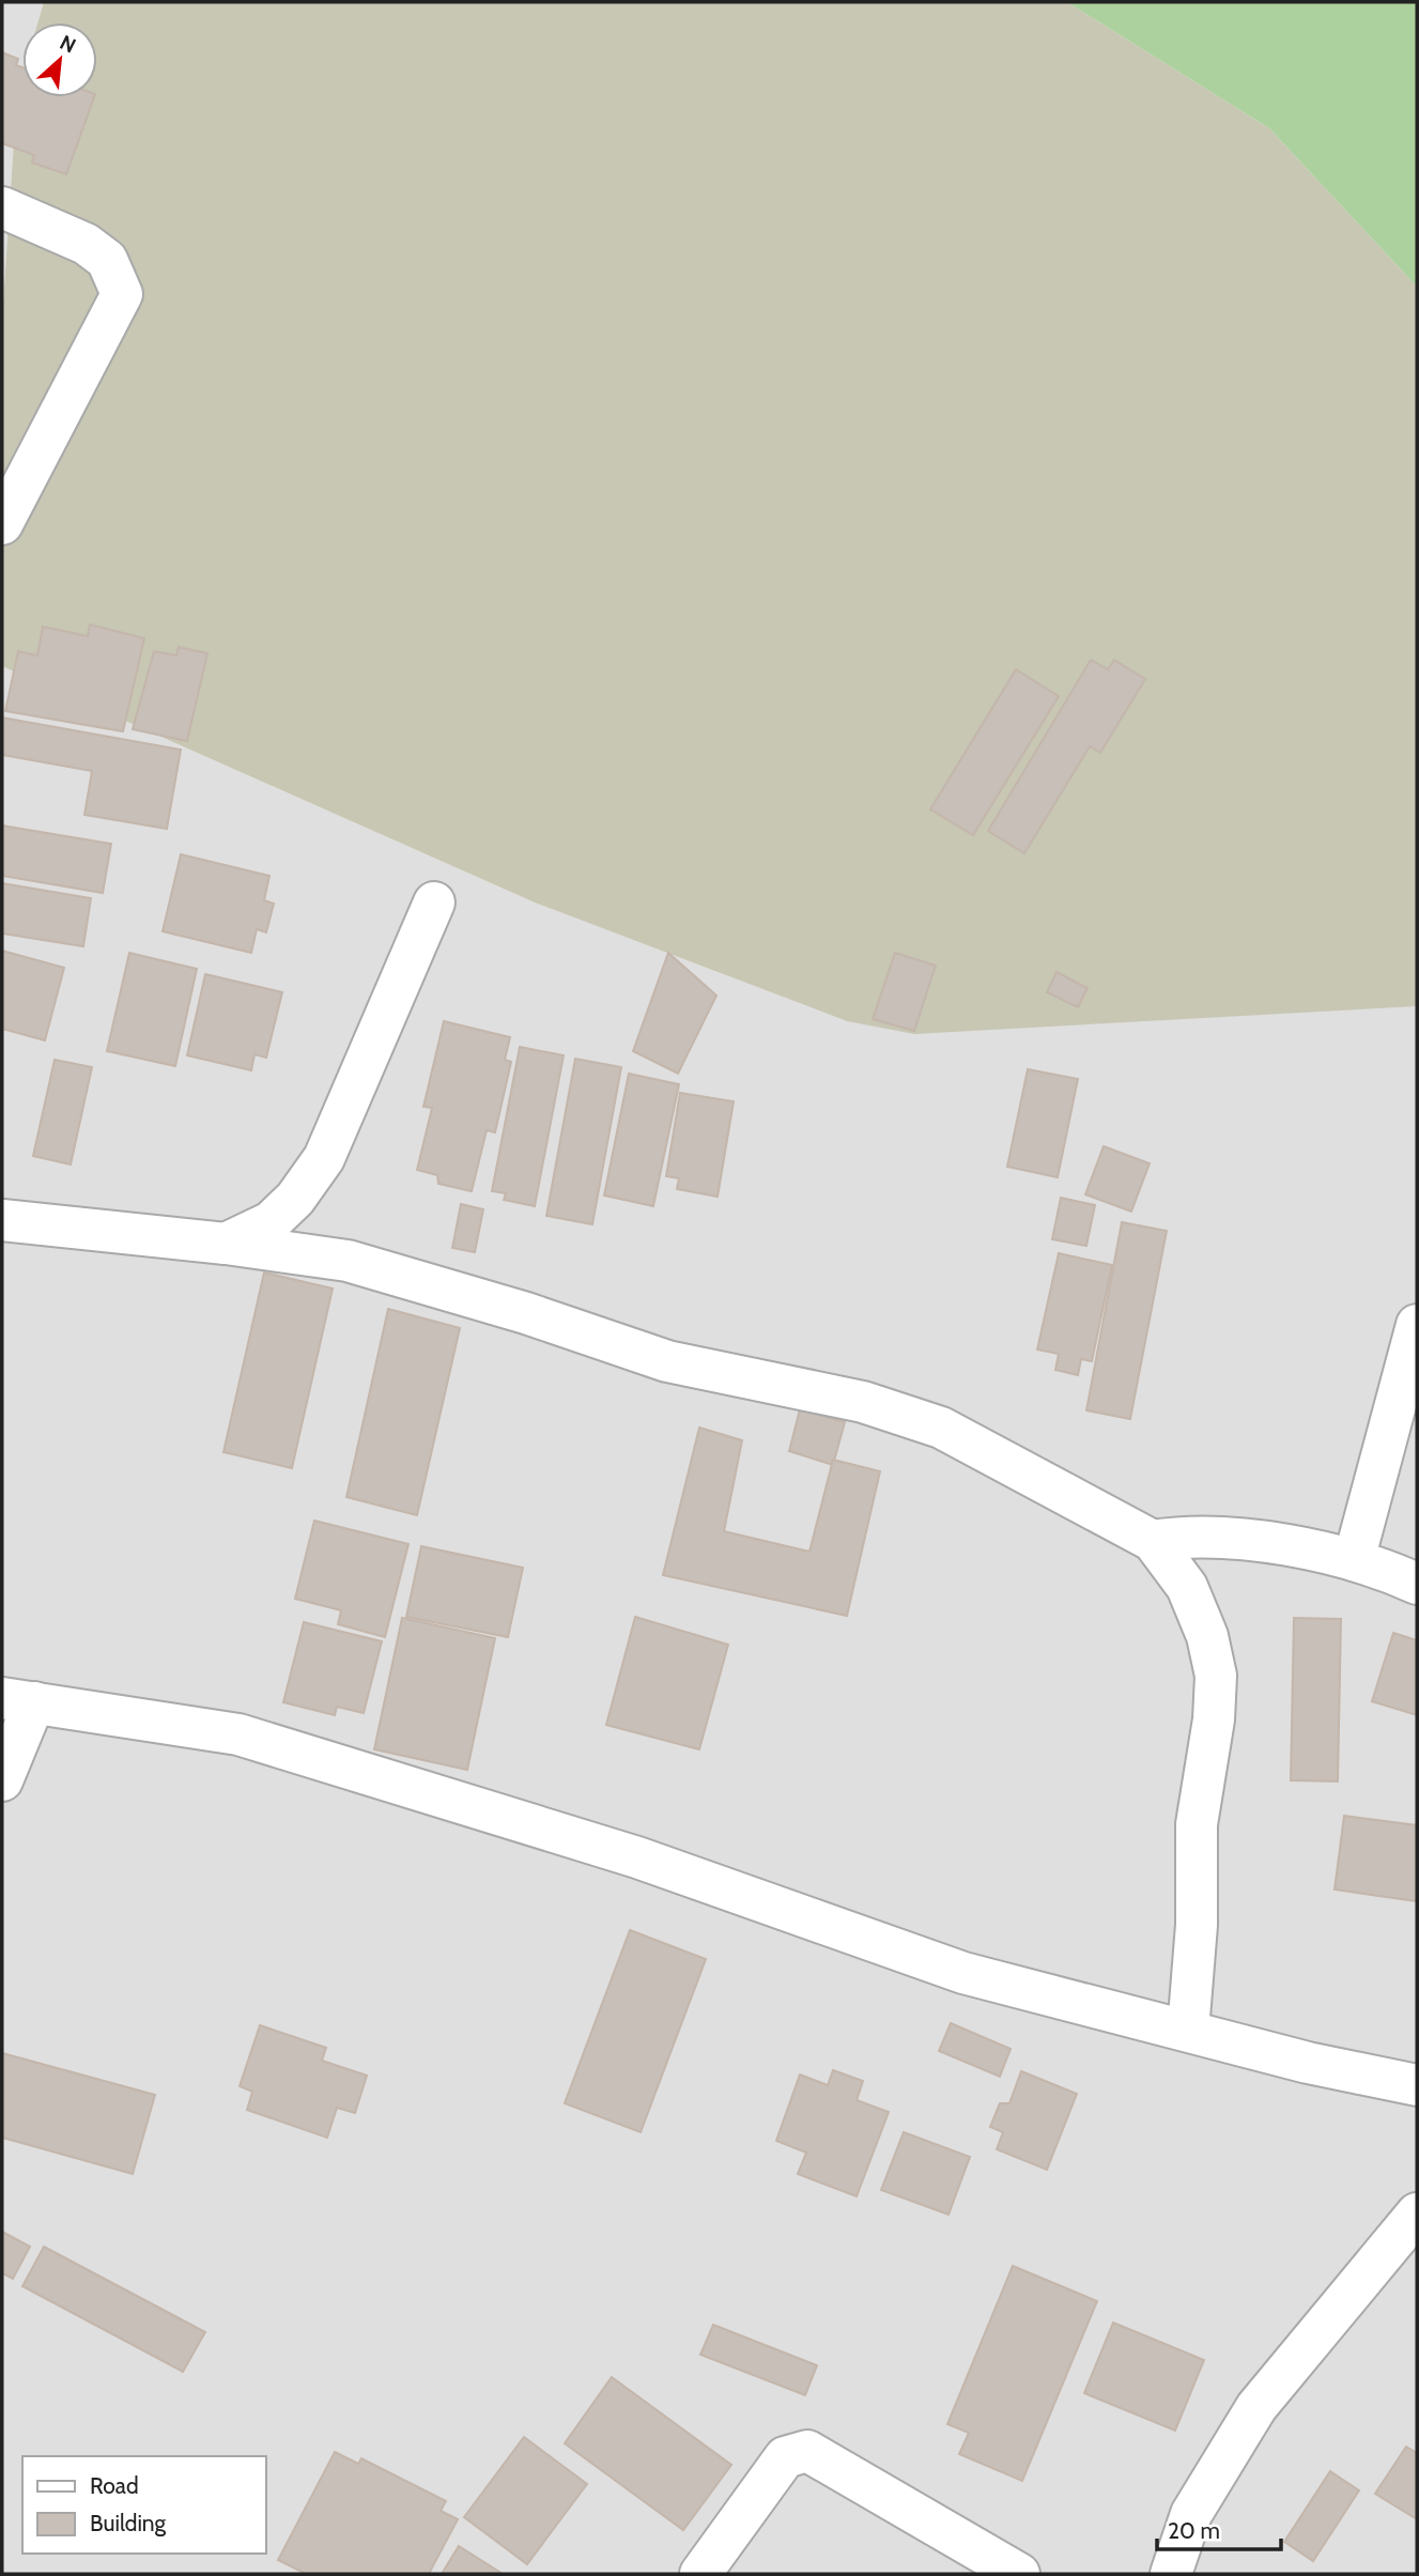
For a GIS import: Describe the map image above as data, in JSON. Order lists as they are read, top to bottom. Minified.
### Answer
{"legend":["Road","Building"],"scale_bar":"20 m","north":"top right"}
